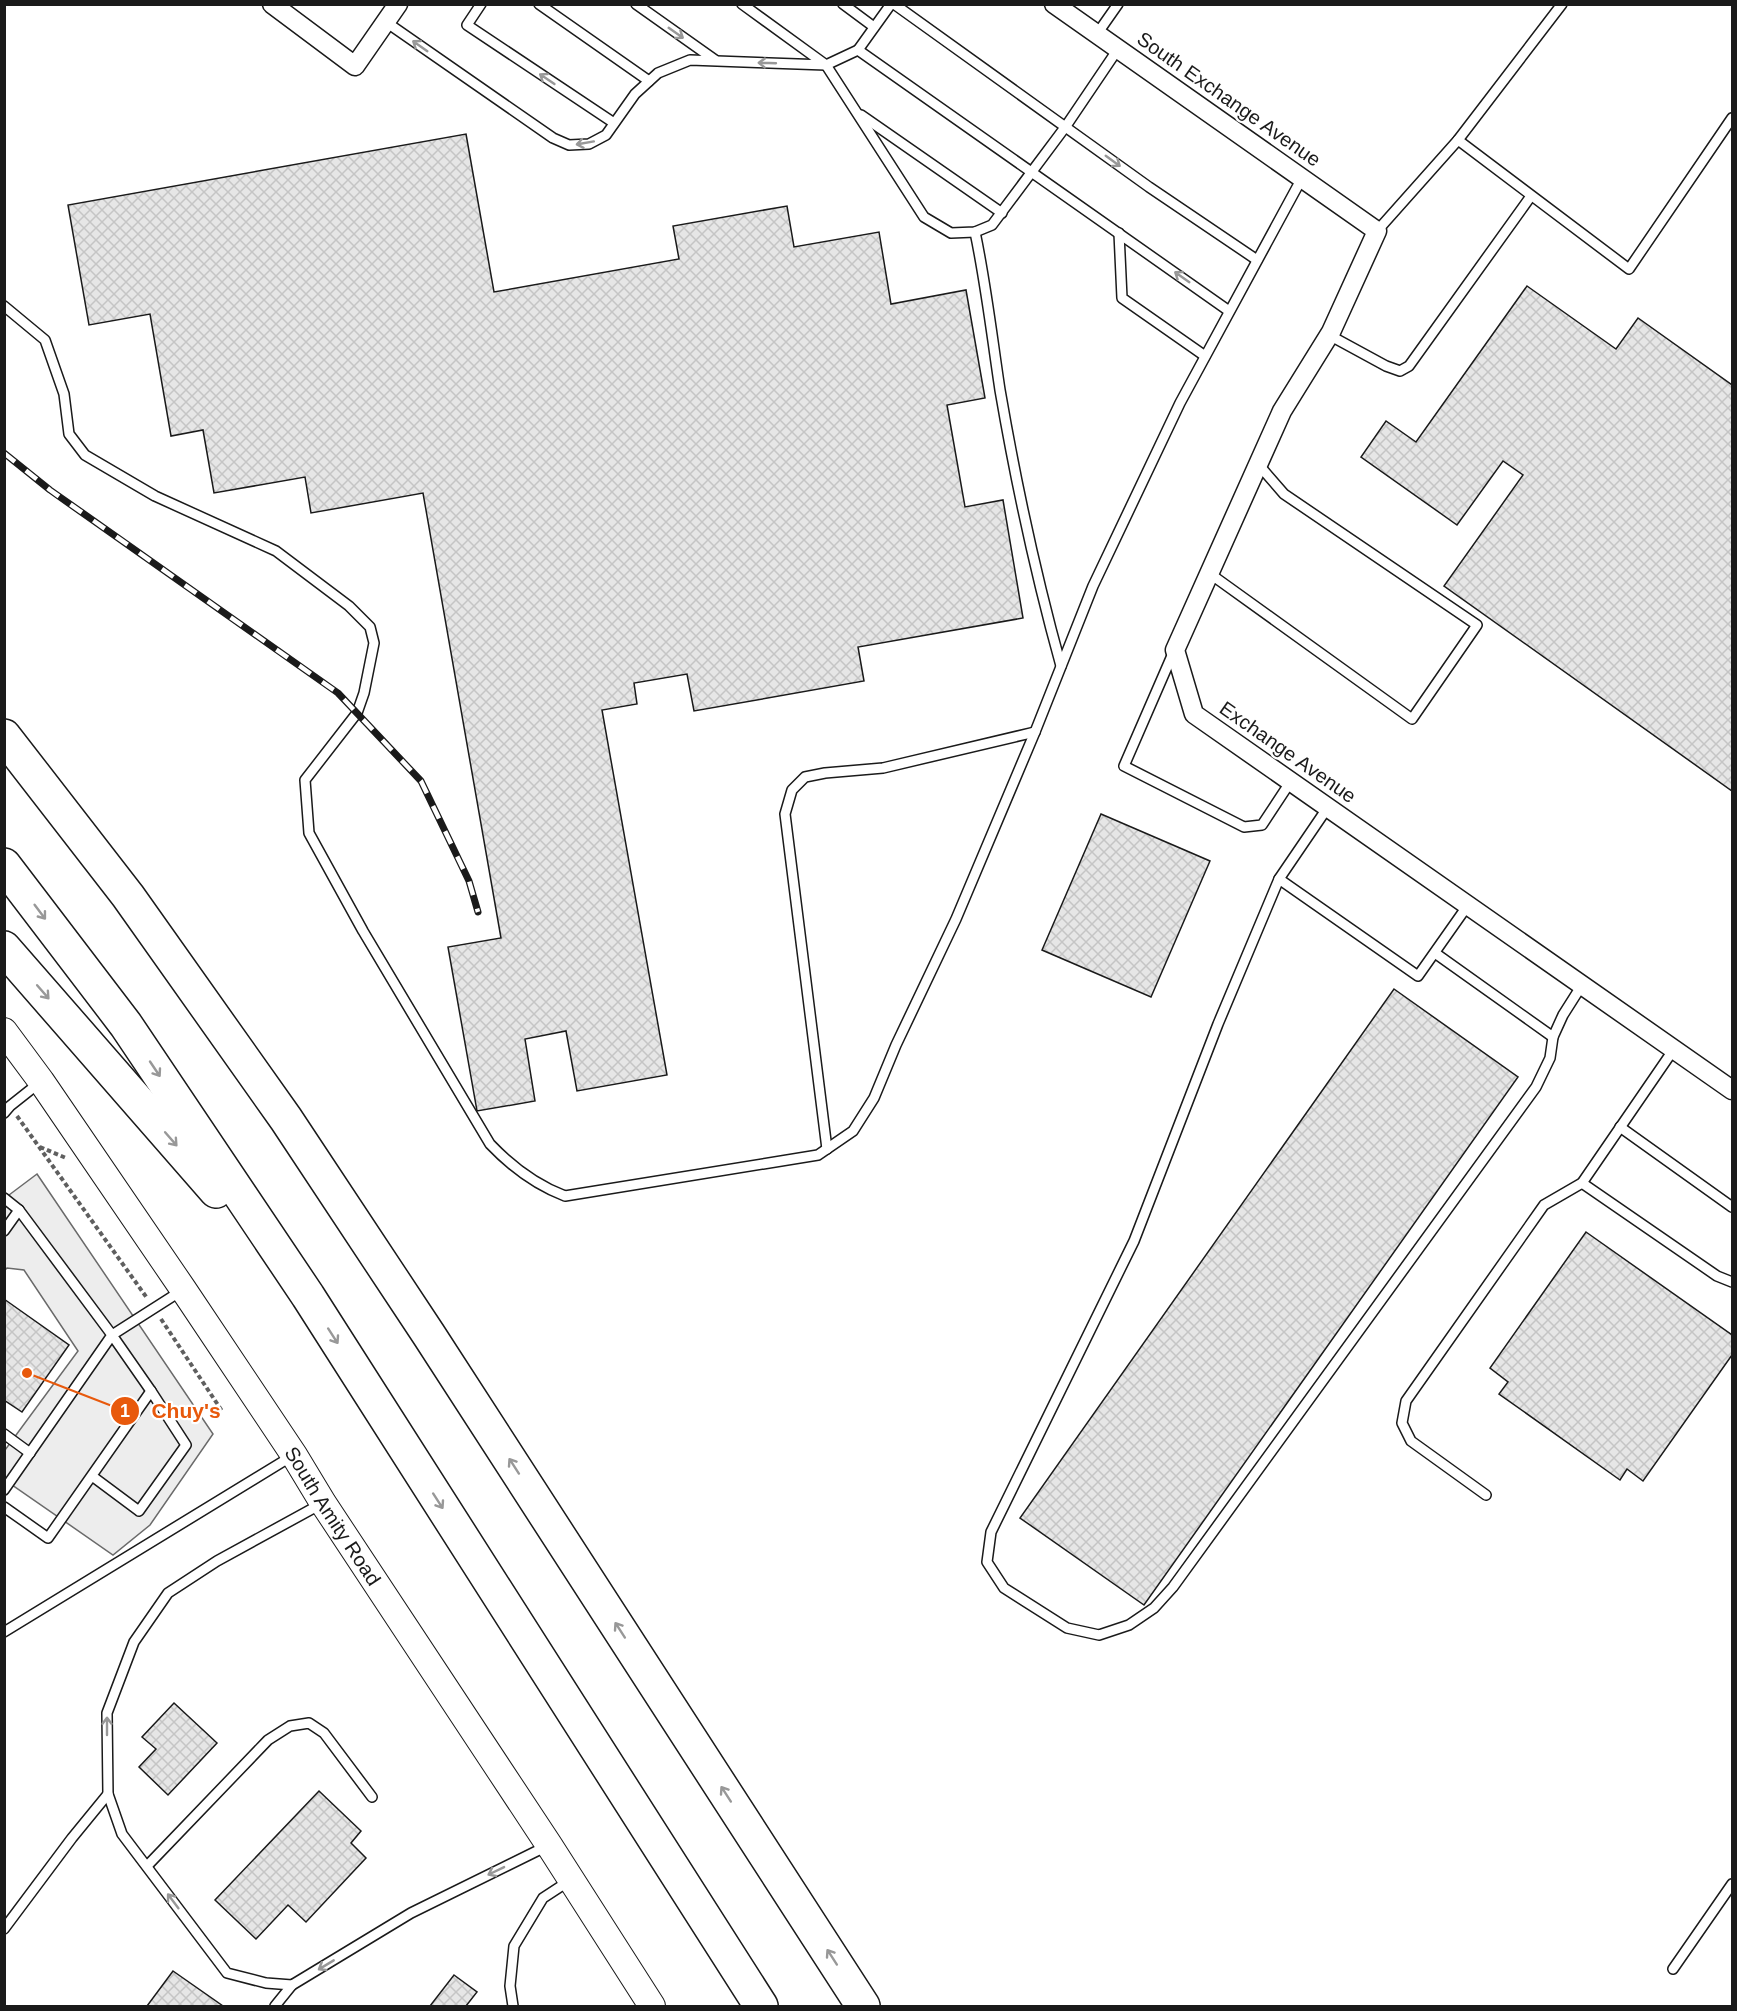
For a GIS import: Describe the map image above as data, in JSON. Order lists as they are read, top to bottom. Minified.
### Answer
{"streets":{"main road":["South Amity Road"],"street":["South Exchange Avenue","Exchange Avenue"]},"places":["Chuy's"]}
